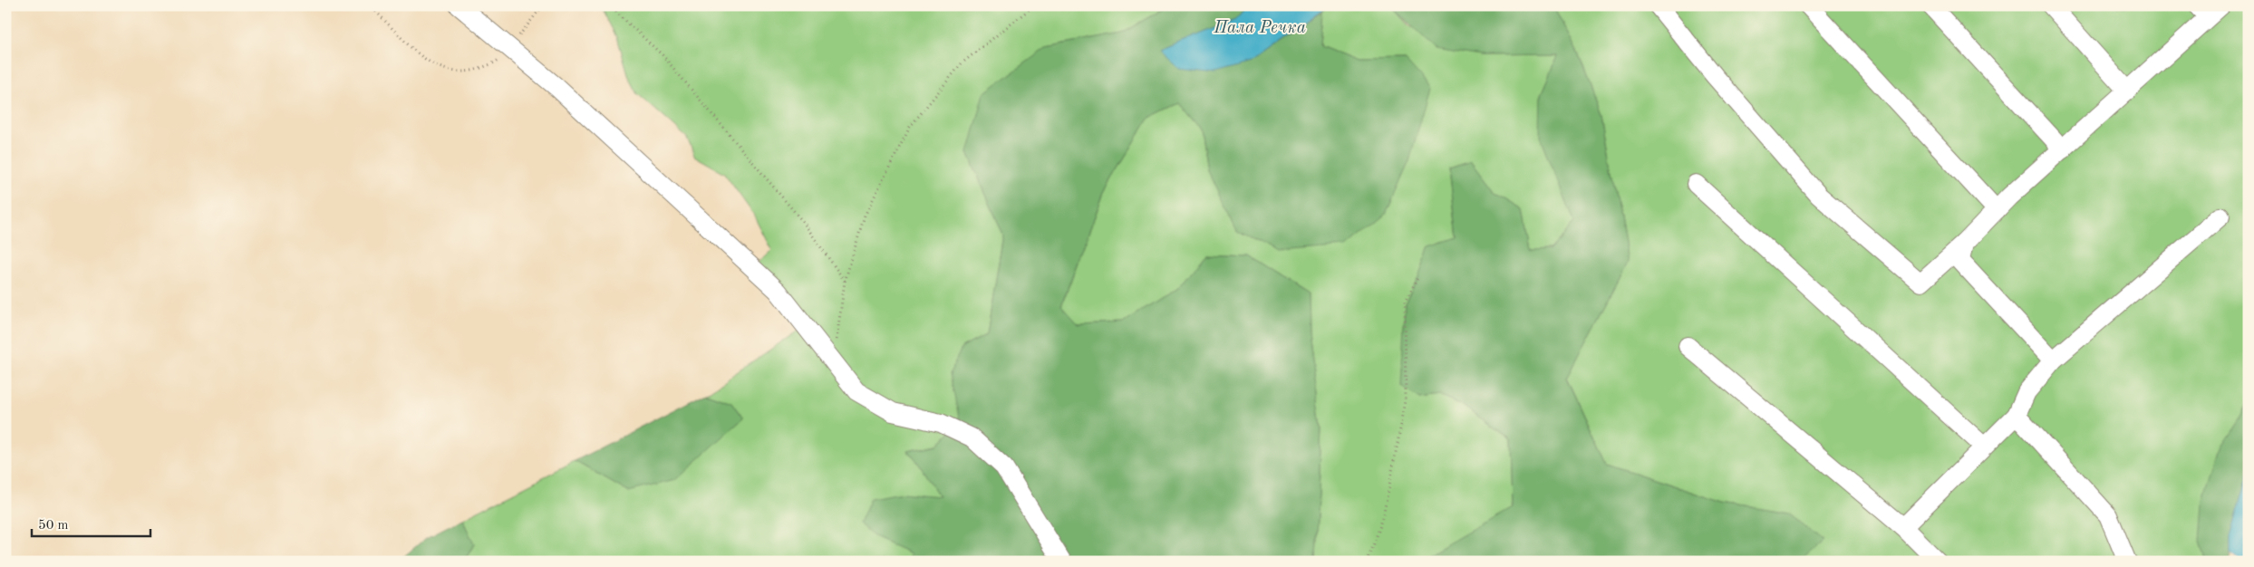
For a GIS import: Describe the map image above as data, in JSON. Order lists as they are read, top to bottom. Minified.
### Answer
{"water":["Пала Речка"],"scale_bar":"50 m"}
